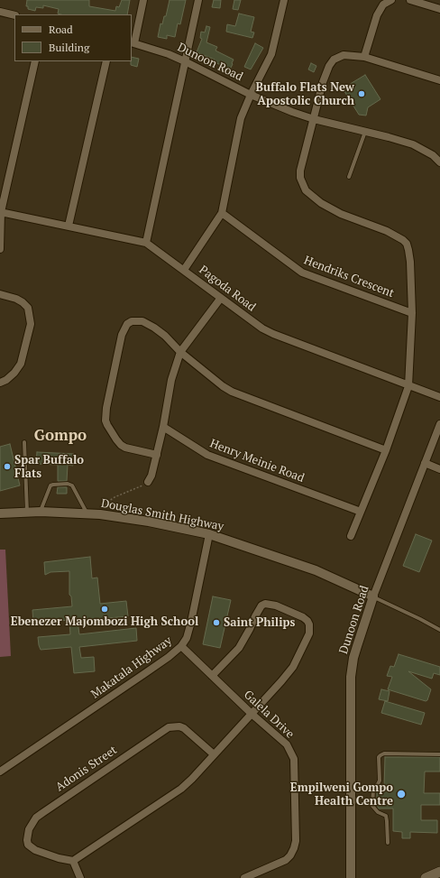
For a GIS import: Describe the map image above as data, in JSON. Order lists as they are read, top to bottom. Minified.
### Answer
{"streets":{"street":["Dunoon Road","Hendriks Crescent","Pagoda Road","Henry Meinie Road","Douglas Smith Highway","Makatala Highway","Galela Drive","Adonis Street"]},"crossings":[["Dunoon Road","Douglas Smith Highway"],["Douglas Smith Highway","Makatala Highway"],["Makatala Highway","Galela Drive"]],"districts":["Gompo"],"places":["Buffalo Flats New Apostolic Church","Spar Buffalo Flats","Ebenezer Majombozi High School","Saint Philips","Empilweni Gompo Health Centre"],"legend":["Road","Building"]}
